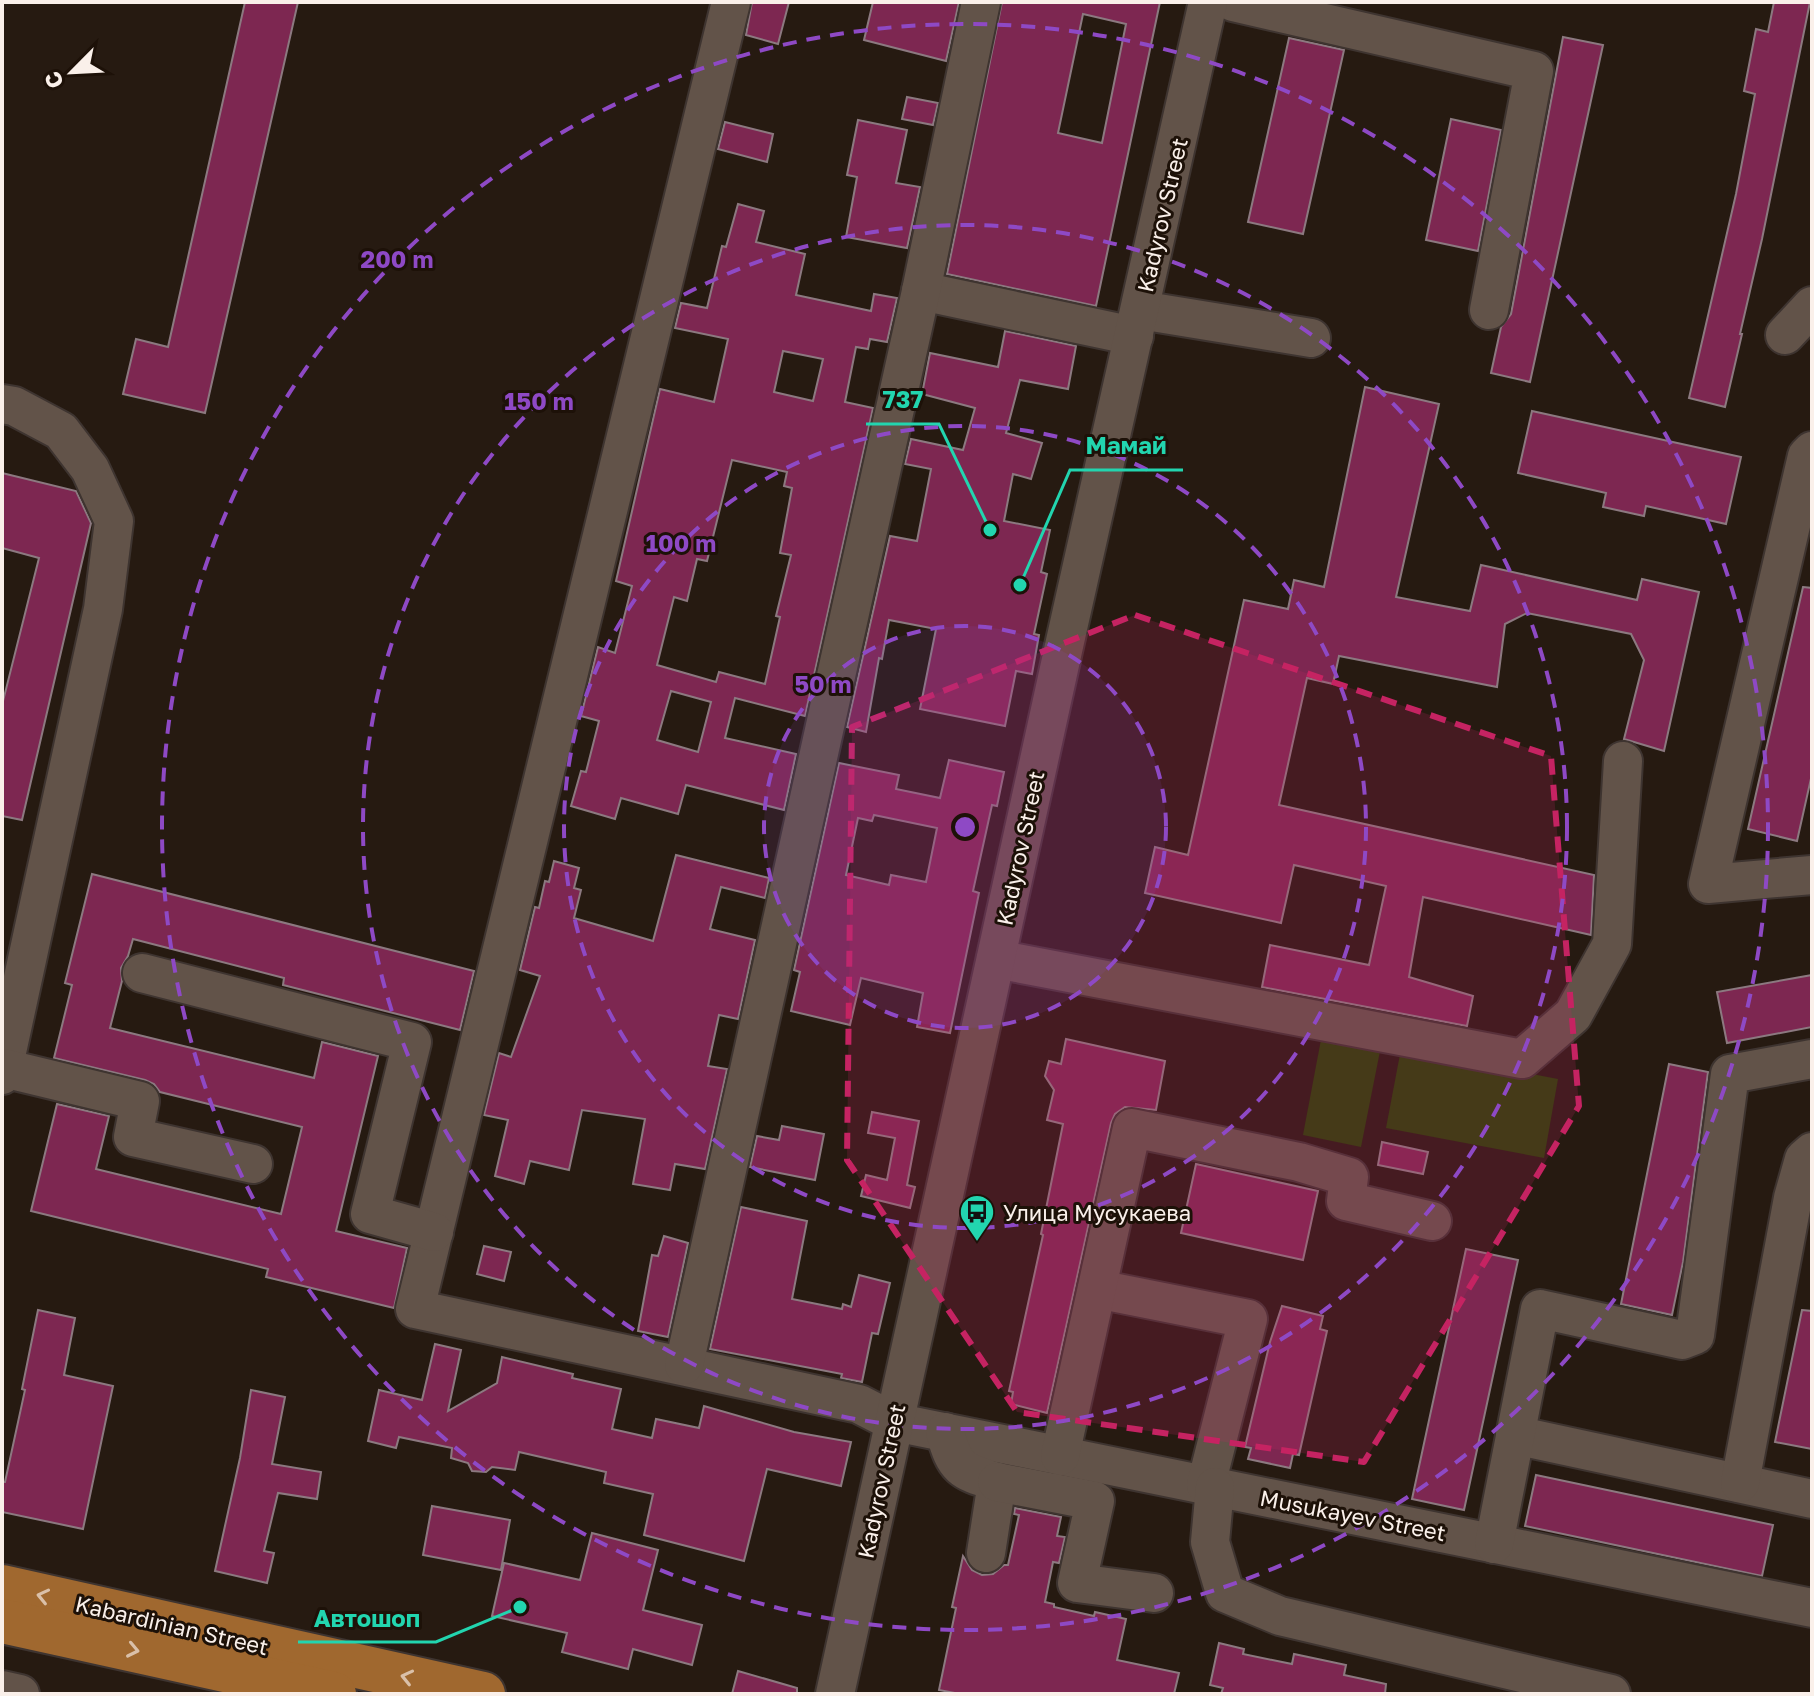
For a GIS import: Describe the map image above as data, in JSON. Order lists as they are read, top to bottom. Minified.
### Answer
{"streets":{"main road":["Kabardinian Street"],"street":["Kadyrov Street","Musukayev Street"]},"crossings":[["Kadyrov Street","Musukayev Street"]],"places":{"other":["737","Мамай","Автошоп"],"bus stop":["Улица Мусукаева"]},"north":"bottom left","rings":["200 m","150 m","100 m","50 m"]}
